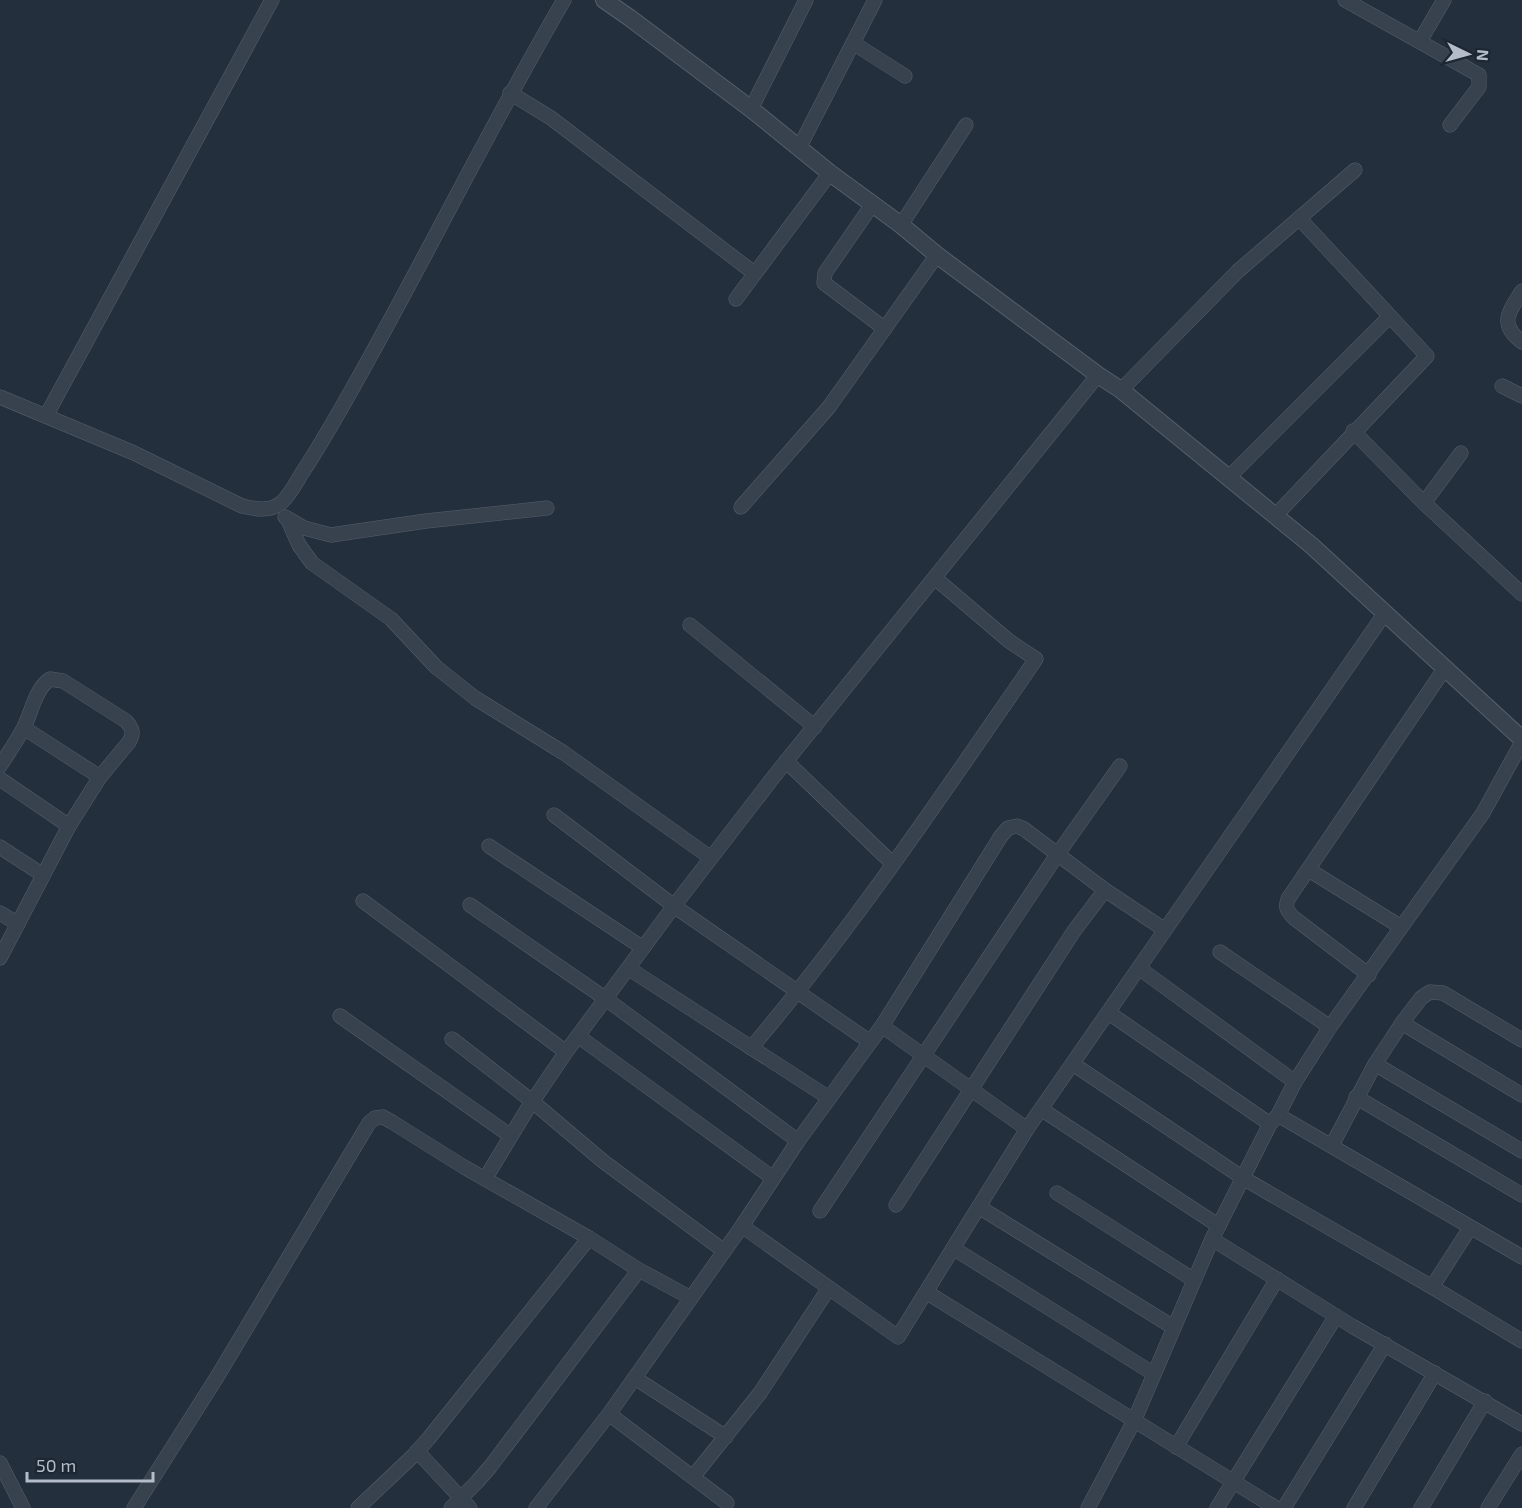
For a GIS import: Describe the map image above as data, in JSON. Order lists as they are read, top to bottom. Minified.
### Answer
{"scale_bar":"50 m","north":"right"}
